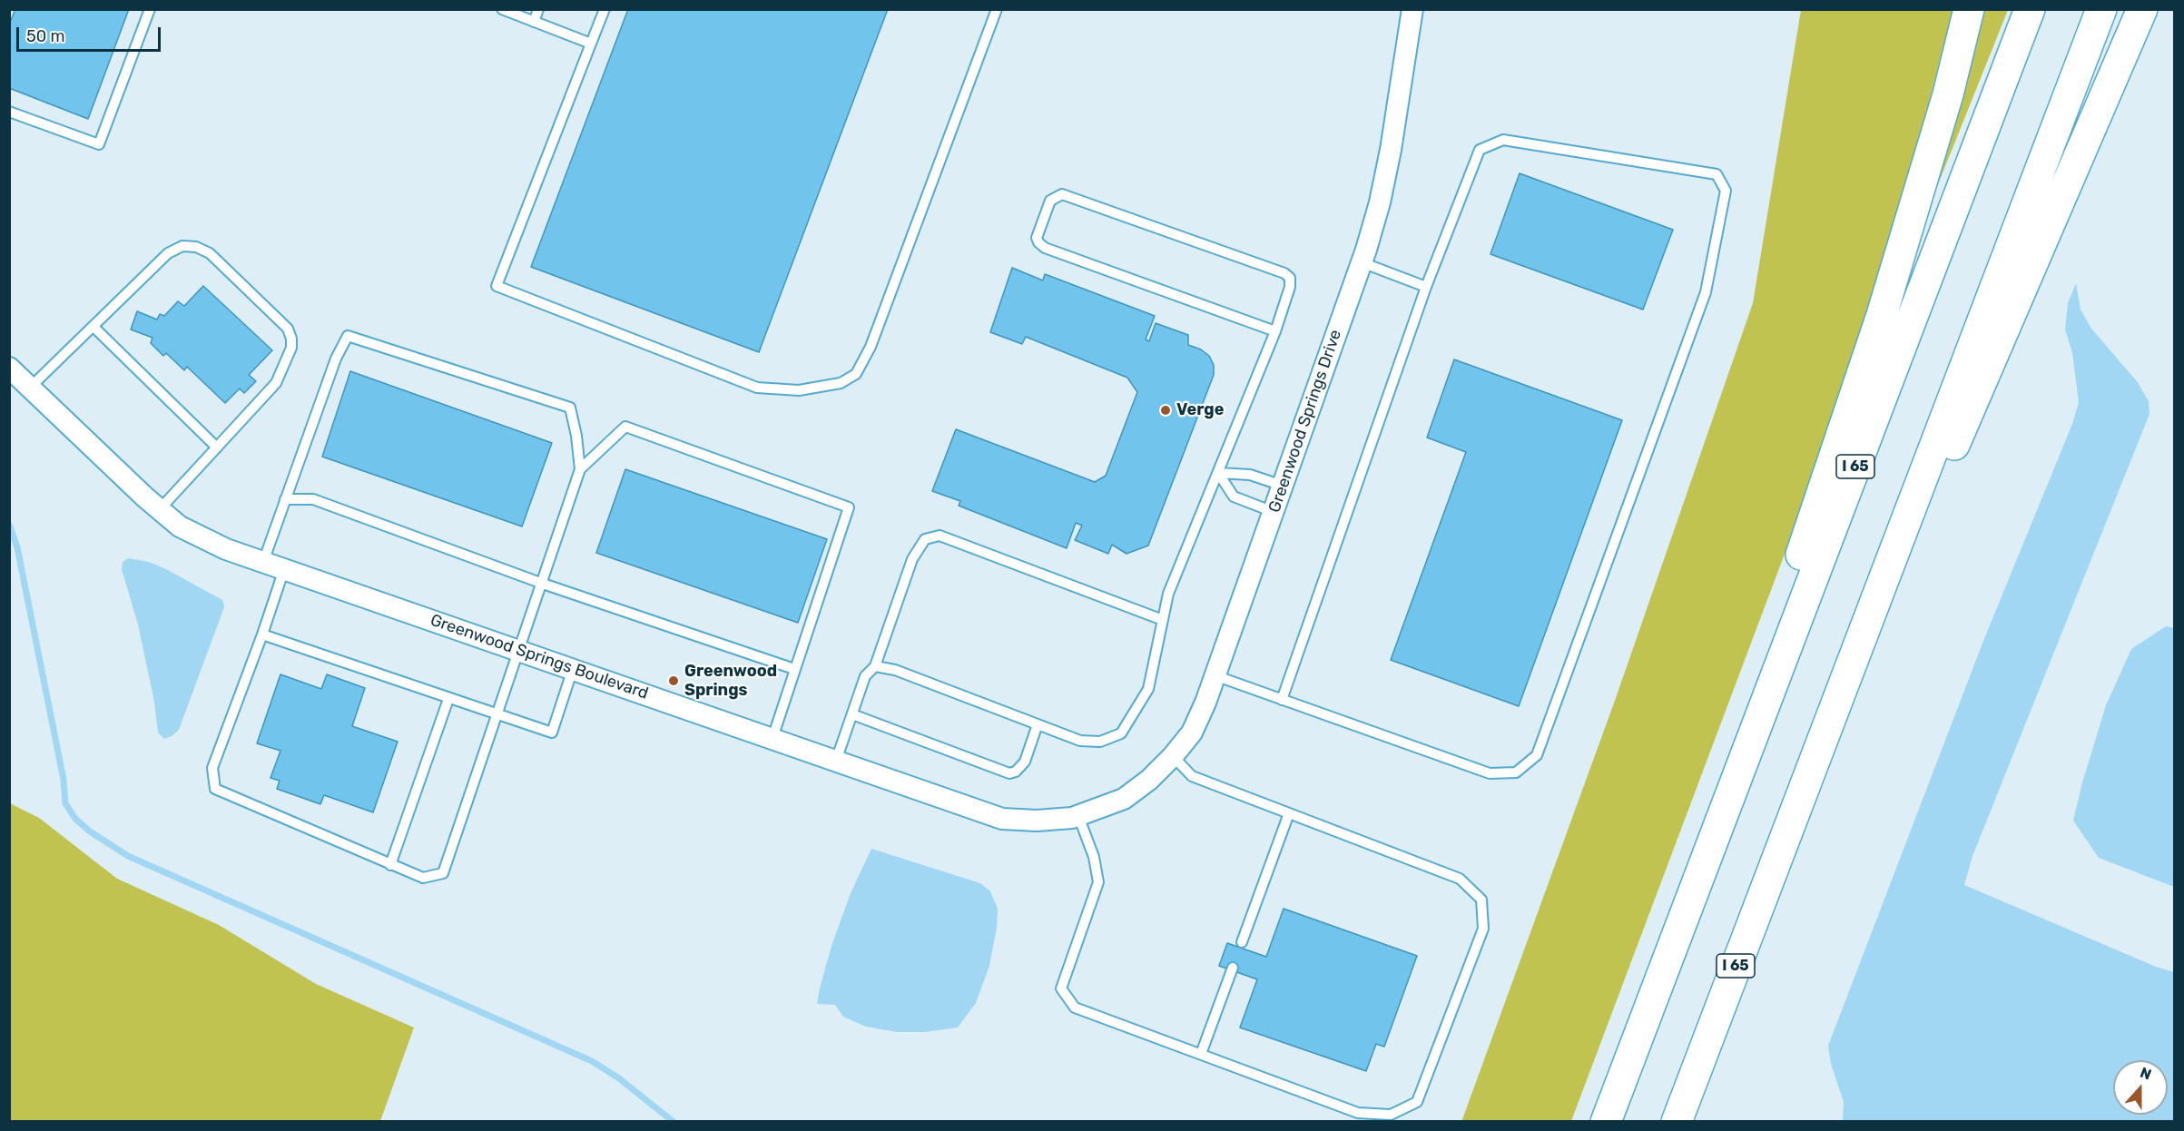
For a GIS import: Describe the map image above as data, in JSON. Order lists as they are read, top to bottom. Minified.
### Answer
{"streets":{"highway":["I 65"],"street":["Greenwood Springs Drive","Greenwood Springs Boulevard"]},"crossings":[["Greenwood Springs Drive","Greenwood Springs Boulevard"]],"places":["Verge","Greenwood Springs"],"scale_bar":"50 m","north":"top"}
